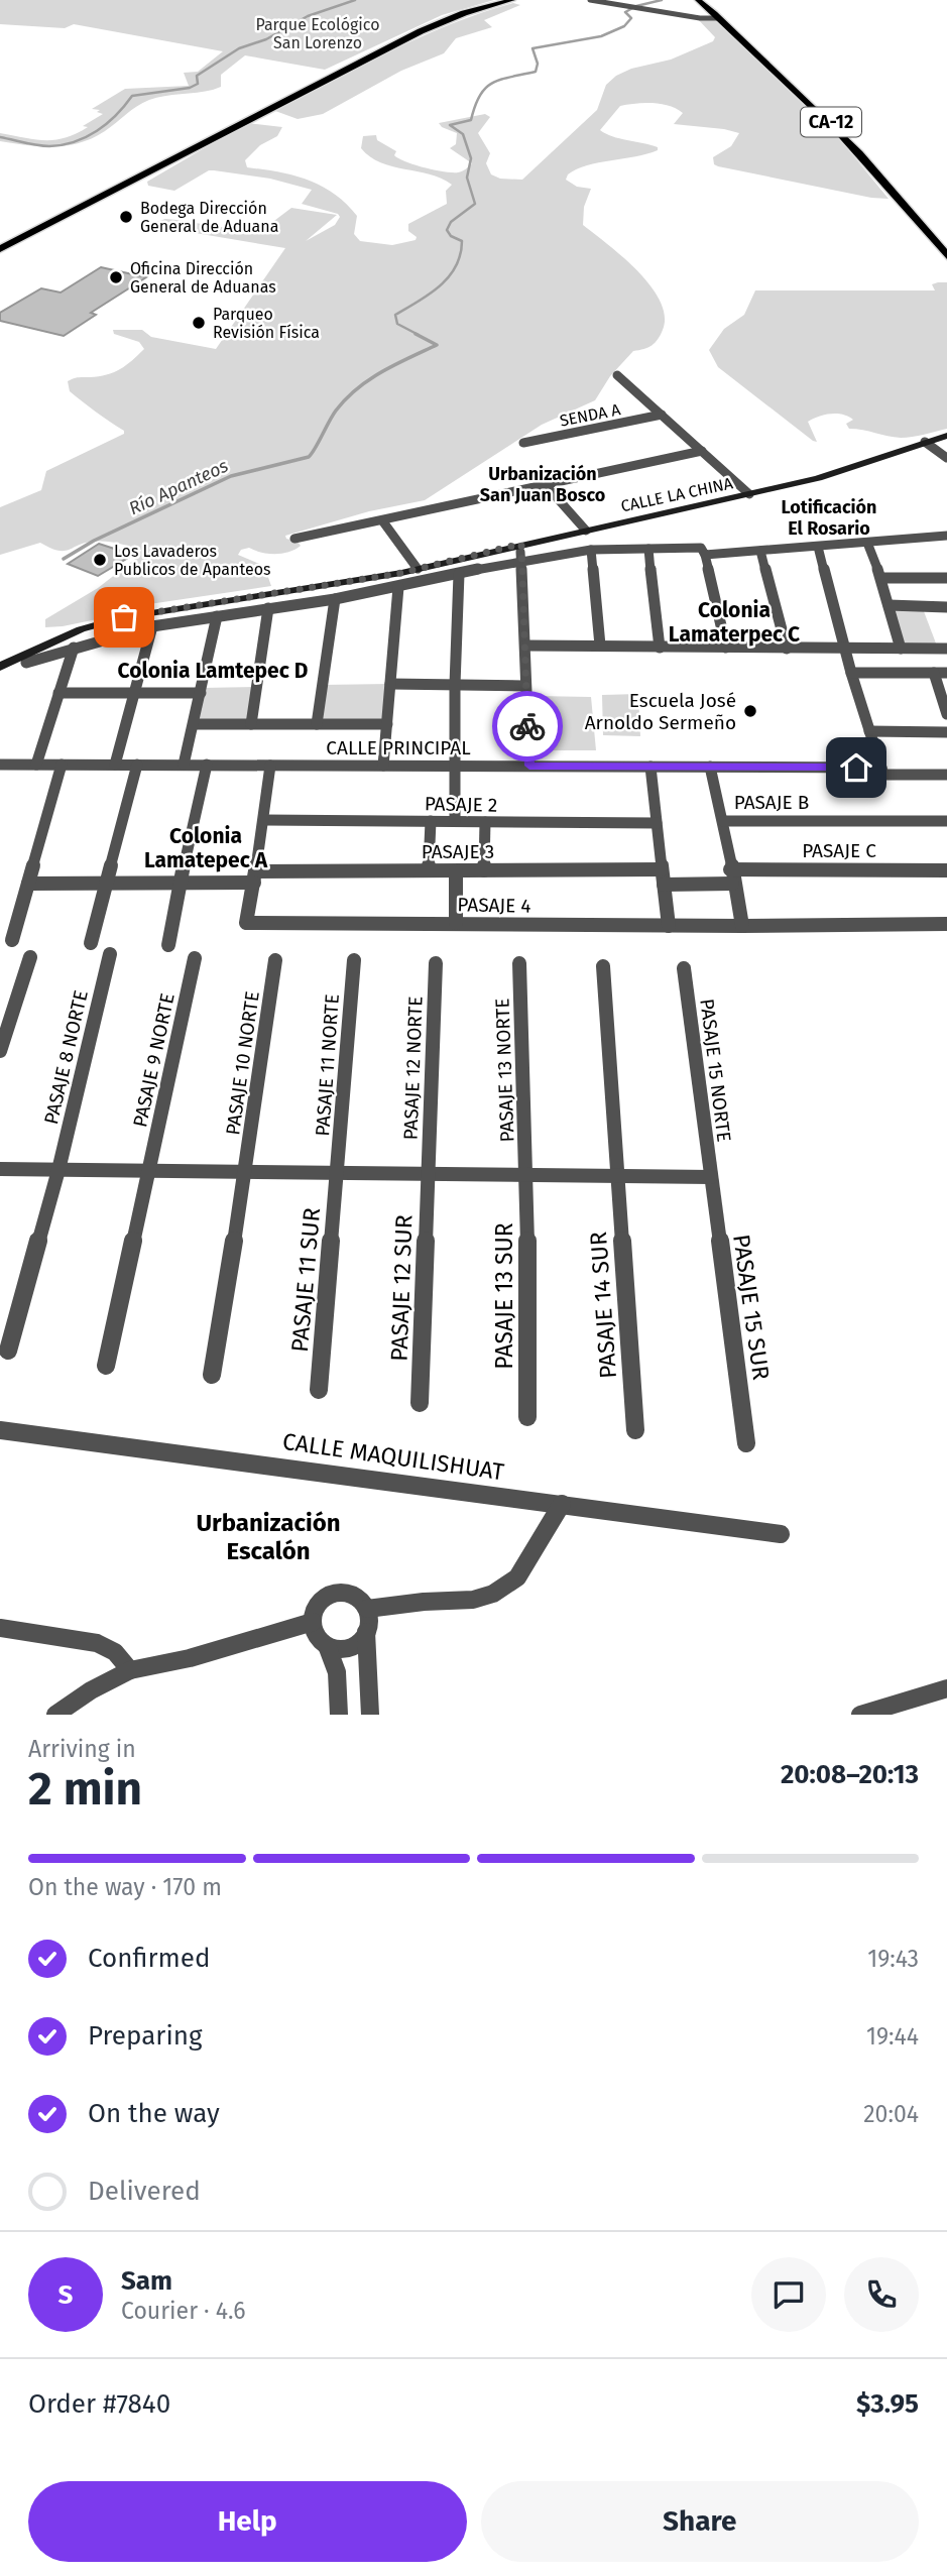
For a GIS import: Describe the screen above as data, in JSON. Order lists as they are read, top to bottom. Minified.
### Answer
{"streets":{"main road":["CA-12","CALLE LA CHINA"],"street":["SENDA A","CALLE PRINCIPAL","PASAJE B","PASAJE 2","PASAJE C","PASAJE 3","PASAJE 4","PASAJE 8 NORTE","PASAJE 9 NORTE","PASAJE 10 NORTE","PASAJE 11 NORTE","PASAJE 12 NORTE","PASAJE 13 NORTE","PASAJE 15 NORTE","PASAJE 11 SUR","PASAJE 12 SUR","PASAJE 13 SUR","PASAJE 14 SUR","PASAJE 15 SUR","CALLE MAQUILISHUAT"]},"crossings":[["PASAJE 3","PASAJE 4"],["PASAJE 11 NORTE","PASAJE 11 SUR"],["PASAJE 12 NORTE","PASAJE 12 SUR"],["PASAJE 13 NORTE","PASAJE 13 SUR"],["PASAJE 15 NORTE","PASAJE 15 SUR"]],"districts":["Urbanización San Juan Bosco","Lotificación El Rosario","Colonia Lamaterpec C","Colonia Lamtepec D","Colonia Lamatepec A","Urbanización Escalón"],"water":["Río Apanteos"],"parks":["Parque Ecológico San Lorenzo"],"places":["Bodega Dirección General de Aduana","Oficina Dirección General de Aduanas","Parqueo Revisión Física","Los Lavaderos Publicos de Apanteos","Escuela José Arnoldo Sermeño"],"page":{"heading":["2 min","Arriving in","20:08–20:13"],"panel":["Sam","Courier · 4.6","Order #7840","$3.95"],"bar":"On the way · 170 m","list":[["Confirmed","19:43"],["Preparing","19:44"],["On the way","20:04"],"Delivered"],"round":"S","buttons":["Help","Share"]}}
